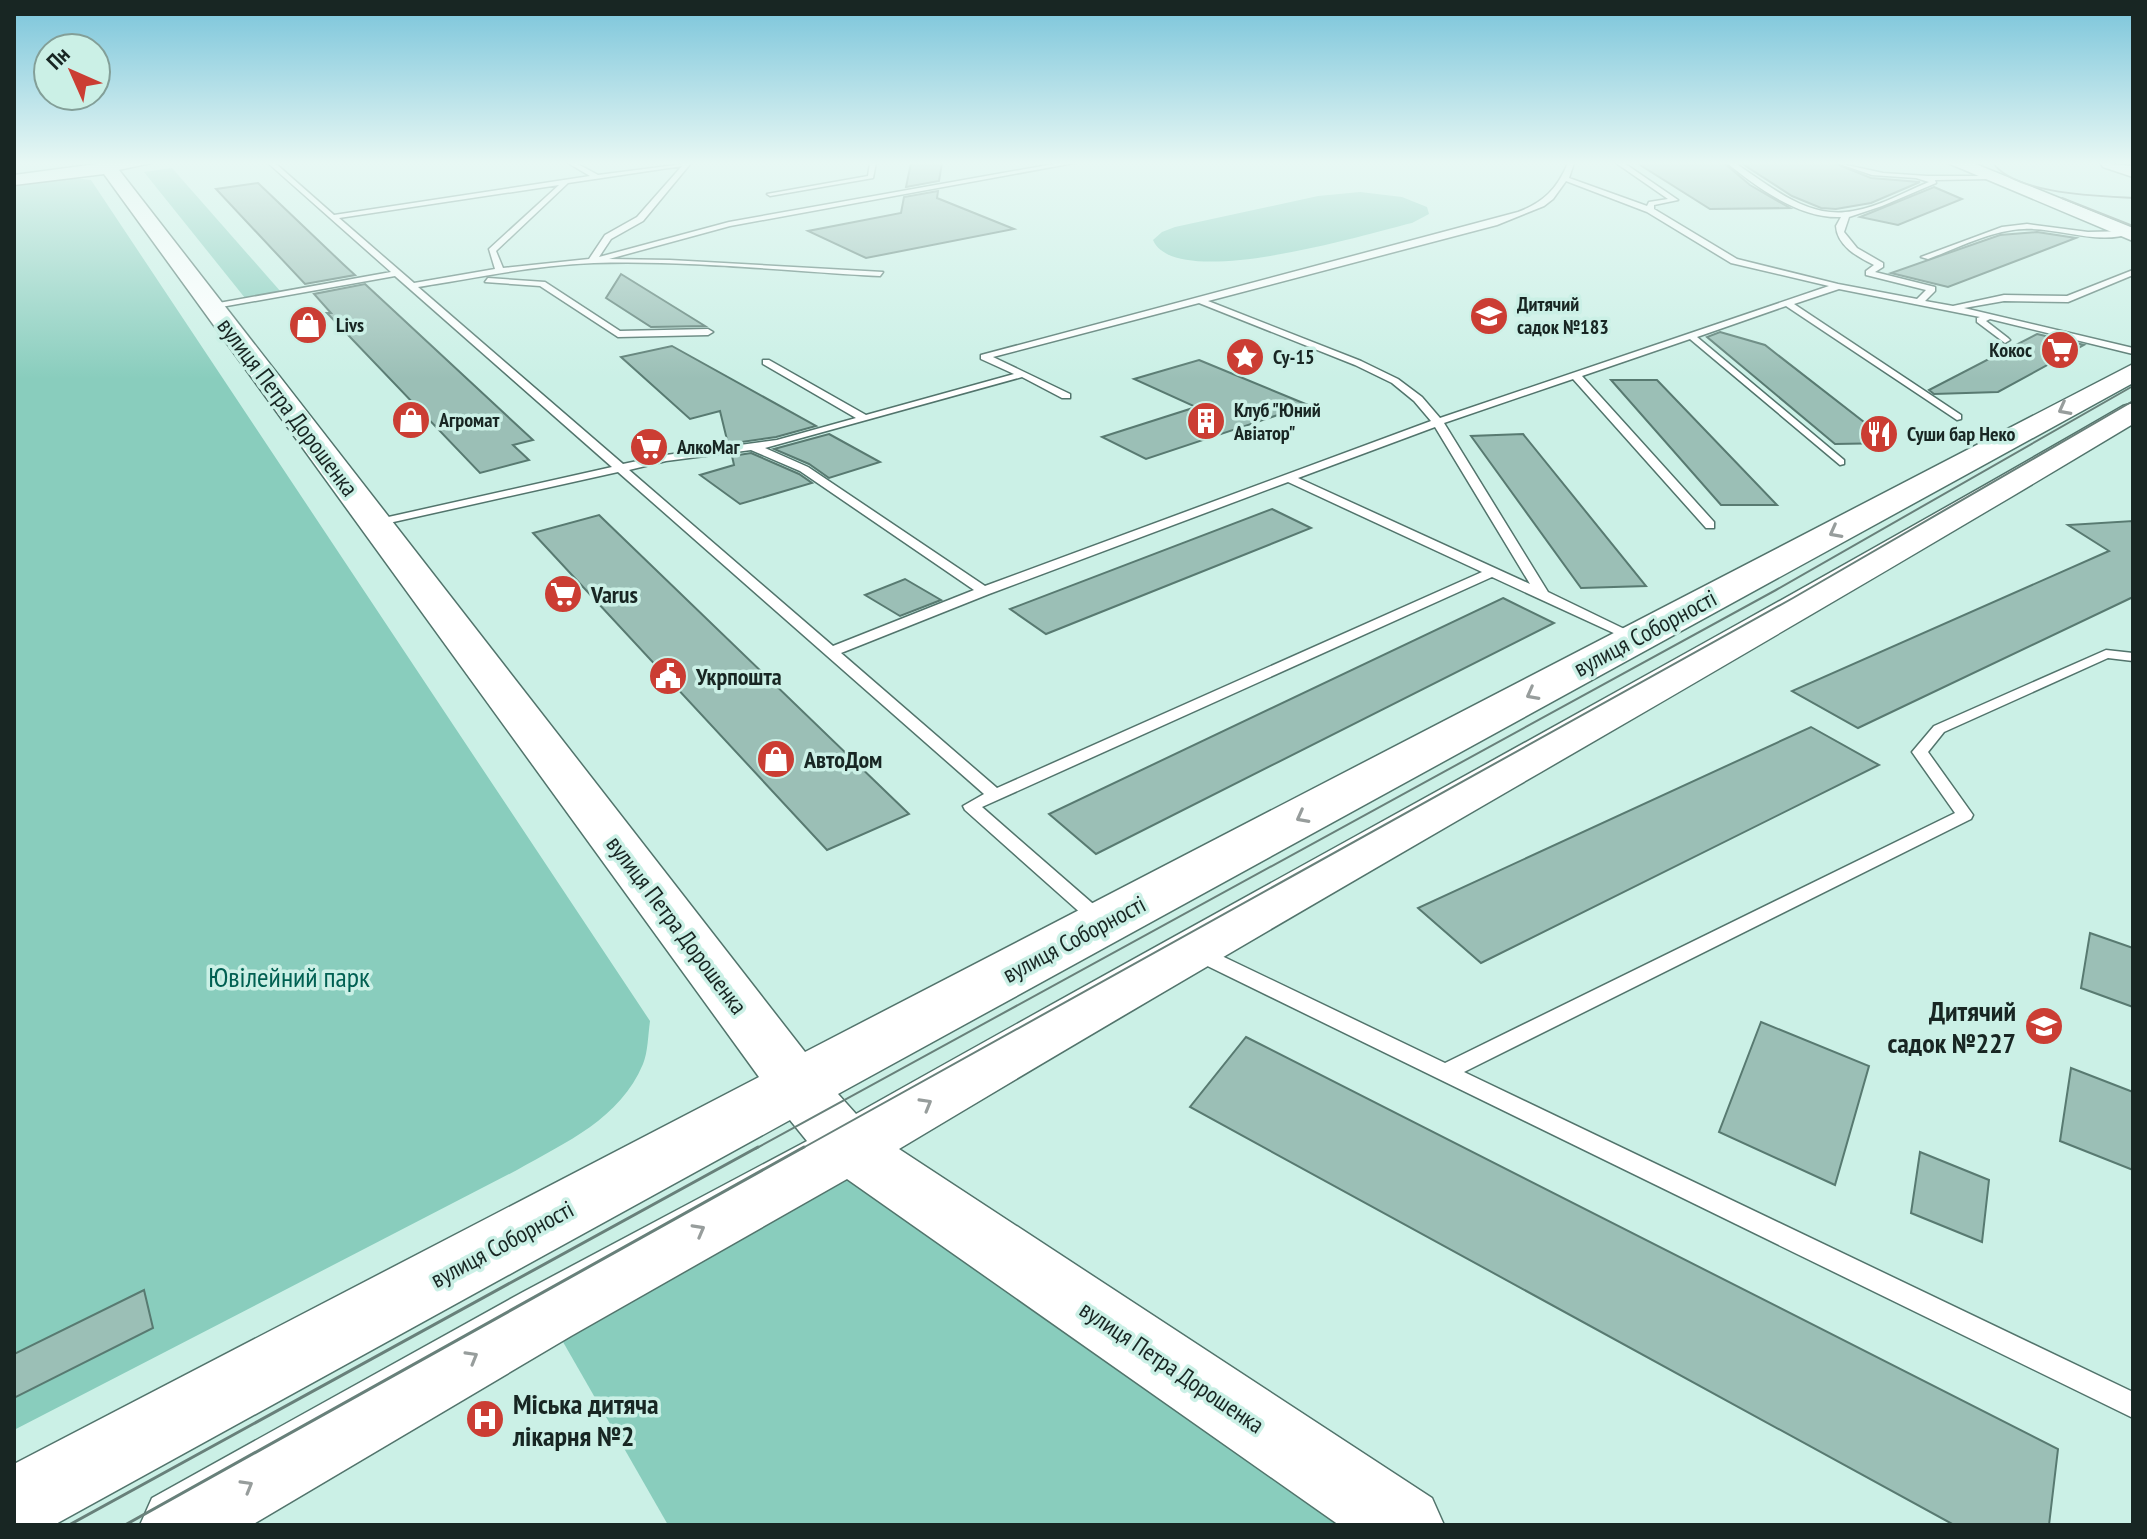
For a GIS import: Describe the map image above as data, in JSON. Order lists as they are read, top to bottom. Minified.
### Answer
{"streets":{"main road":["вулиця Петра Дорошенка","вулиця Соборності"]},"crossings":[["вулиця Петра Дорошенка","вулиця Соборності"]],"parks":["Ювілейний парк"],"places":{"school or university":["Дитячий садок №183","Дитячий садок №227"],"shop":["Livs","Агромат","АвтоДом"],"supermarket":["Кокос","АлкоМаг","Varus"],"place":["Су-15"],"building":["Клуб \"Юний Авіатор\""],"restaurant":["Суши бар Неко"],"public building":["Укрпошта"],"hospital":["Міська дитяча лікарня №2"]},"north":"top left"}
